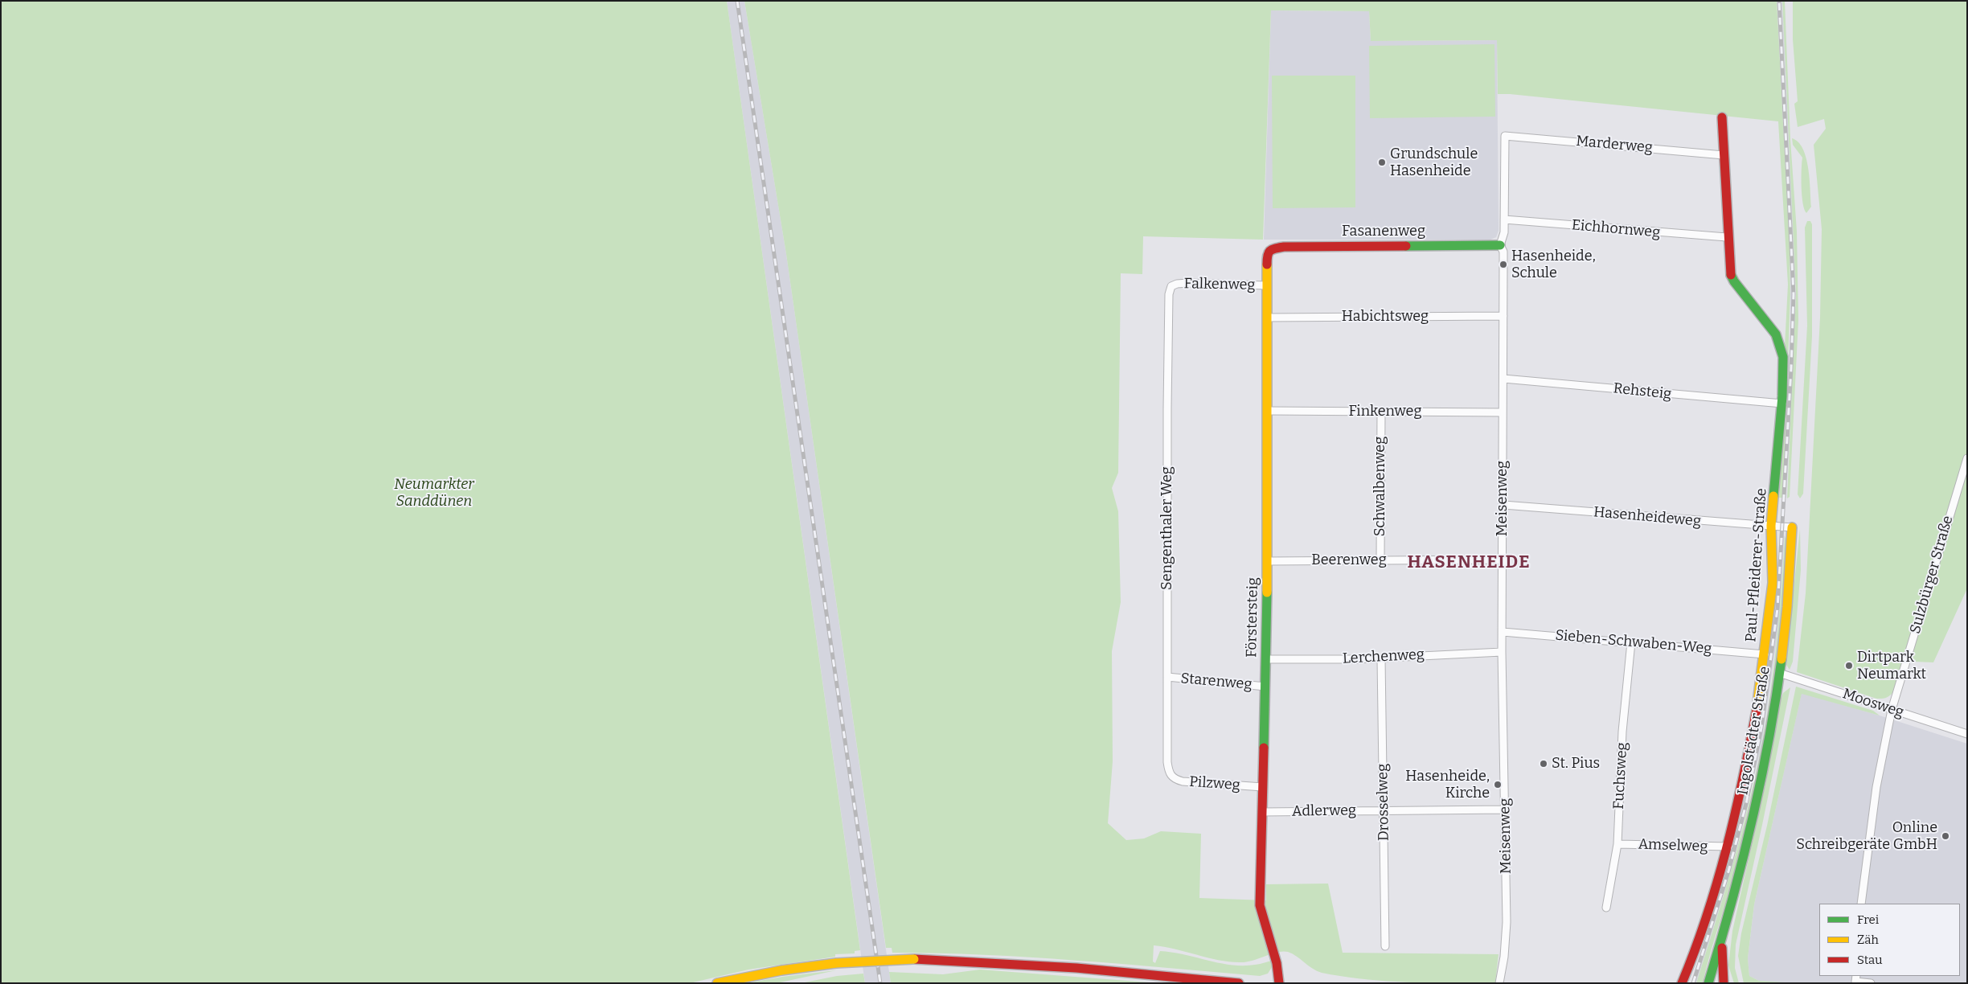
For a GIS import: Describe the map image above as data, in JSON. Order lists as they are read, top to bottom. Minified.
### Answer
{"streets":{"street":["Marderweg","Eichhornweg","Fasanenweg","Falkenweg","Habichtsweg","Rehsteig","Finkenweg","Schwalbenweg","Meisenweg","Hasenheideweg","Sengenthaler Weg","Beerenweg","Paul-Pfleiderer-Straße","Sulzbürger Straße","Förstersteig","Sieben-Schwaben-Weg","Lerchenweg","Starenweg","Moosweg","Ingolstädter Straße","Fuchsweg","Pilzweg","Drosselweg","Adlerweg","Amselweg"]},"crossings":[["Marderweg","Meisenweg"],["Marderweg","Paul-Pfleiderer-Straße"],["Eichhornweg","Meisenweg"],["Eichhornweg","Paul-Pfleiderer-Straße"],["Fasanenweg","Meisenweg"],["Fasanenweg","Förstersteig"],["Falkenweg","Sengenthaler Weg"],["Falkenweg","Förstersteig"],["Habichtsweg","Meisenweg"],["Habichtsweg","Förstersteig"],["Rehsteig","Meisenweg"],["Rehsteig","Paul-Pfleiderer-Straße"],["Finkenweg","Schwalbenweg"],["Finkenweg","Meisenweg"],["Finkenweg","Förstersteig"],["Schwalbenweg","Beerenweg"],["Meisenweg","Hasenheideweg"],["Meisenweg","Beerenweg"],["Meisenweg","Sieben-Schwaben-Weg"],["Meisenweg","Lerchenweg"],["Meisenweg","Adlerweg"],["Hasenheideweg","Paul-Pfleiderer-Straße"],["Hasenheideweg","Ingolstädter Straße"],["Sengenthaler Weg","Starenweg"],["Sengenthaler Weg","Pilzweg"],["Beerenweg","Förstersteig"],["Paul-Pfleiderer-Straße","Sieben-Schwaben-Weg"],["Paul-Pfleiderer-Straße","Amselweg"],["Sulzbürger Straße","Moosweg"],["Förstersteig","Lerchenweg"],["Förstersteig","Starenweg"],["Förstersteig","Pilzweg"],["Förstersteig","Adlerweg"],["Sieben-Schwaben-Weg","Fuchsweg"],["Lerchenweg","Drosselweg"],["Moosweg","Ingolstädter Straße"],["Fuchsweg","Amselweg"],["Drosselweg","Adlerweg"]],"districts":["HASENHEIDE"],"parks":["Neumarkter Sanddünen"],"places":["Grundschule Hasenheide","Hasenheide, Schule","Dirtpark Neumarkt","St. Pius","Hasenheide, Kirche","Online Schreibgeräte GmbH"],"legend":["Frei","Zäh","Stau"]}
